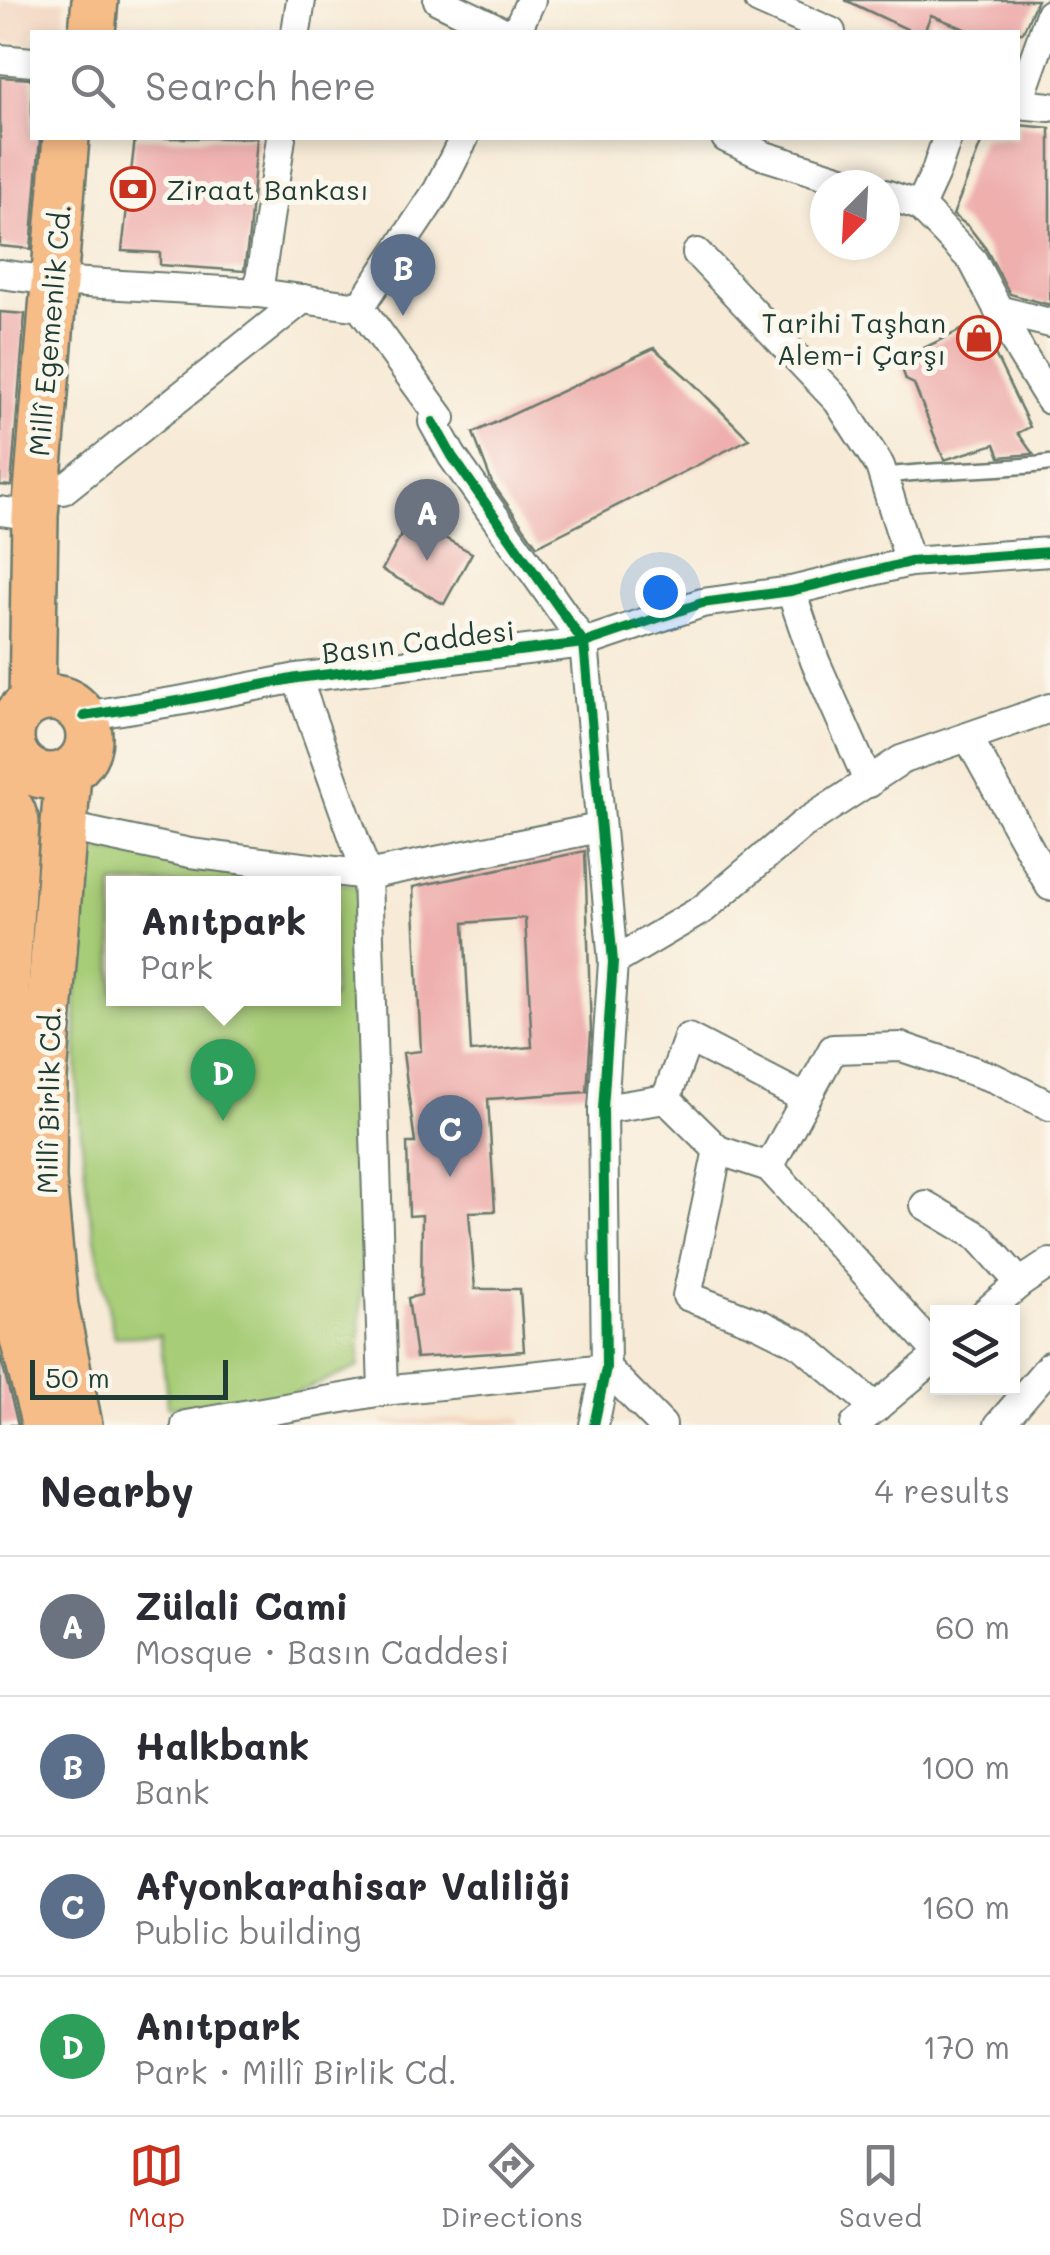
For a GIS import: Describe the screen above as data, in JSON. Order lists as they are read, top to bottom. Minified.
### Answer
{"streets":{"main road":["Millî Egemenlik Cd.","Millî Birlik Cd."],"street":["Basın Caddesi"]},"crossings":[["Millî Egemenlik Cd.","Basın Caddesi"],["Millî Egemenlik Cd.","Millî Birlik Cd."],["Basın Caddesi","Millî Birlik Cd."]],"places":{"bank":["Ziraat Bankası"],"shop":["Tarihi Taşhan Alem-i Çarşı"]},"scale_bar":"50 m","north":"bottom left","page":{"search":"Search here","pins":["B","A","D","C"],"popup":["Anıtpark","Park"],"scale":"50 m","heading":["Nearby","4 results"],"list":[{"mark":"A","name":"Zülali Cami","note":"Mosque · Basın Caddesi","value":"60 m"},{"mark":"B","name":"Halkbank","note":"Bank","value":"100 m"},{"mark":"C","name":"Afyonkarahisar Valiliği","note":"Public building","value":"160 m"},{"mark":"D","name":"Anıtpark","note":"Park · Millî Birlik Cd.","value":"170 m"}],"nav":["Map","Directions","Saved"]}}
